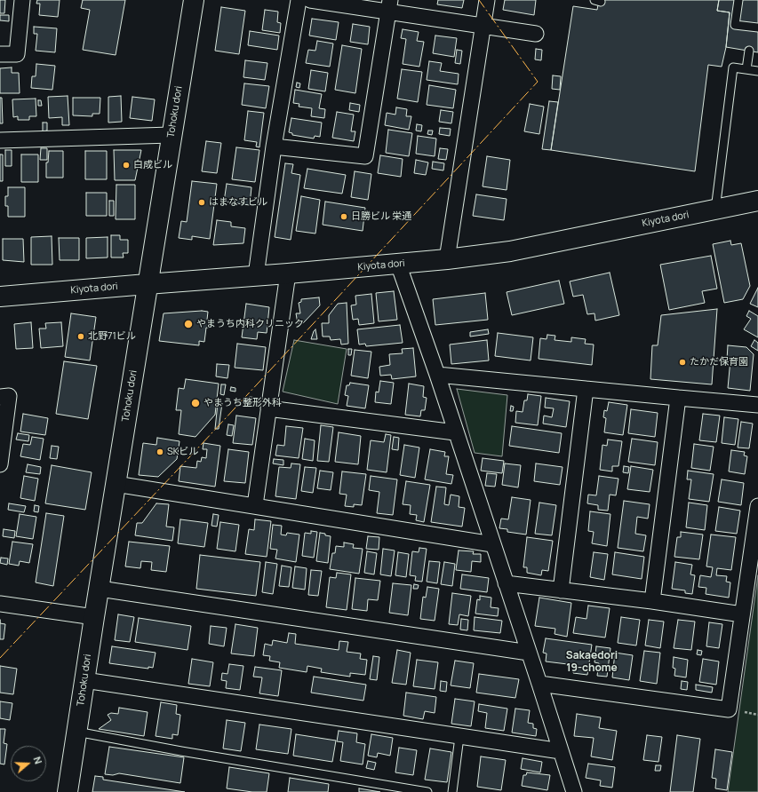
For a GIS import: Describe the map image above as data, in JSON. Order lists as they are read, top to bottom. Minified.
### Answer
{"streets":{"street":["Tohoku dori","Kiyota dori"]},"crossings":[["Tohoku dori","Kiyota dori"]],"districts":["Sakaedori 19-chome"],"places":["白成ビル","はまなすビル","日勝ビル 栄通","やまうち内科クリニック","北野71ビル","たかだ保育園","やまうち整形外科","SKビル"],"north":"right"}
